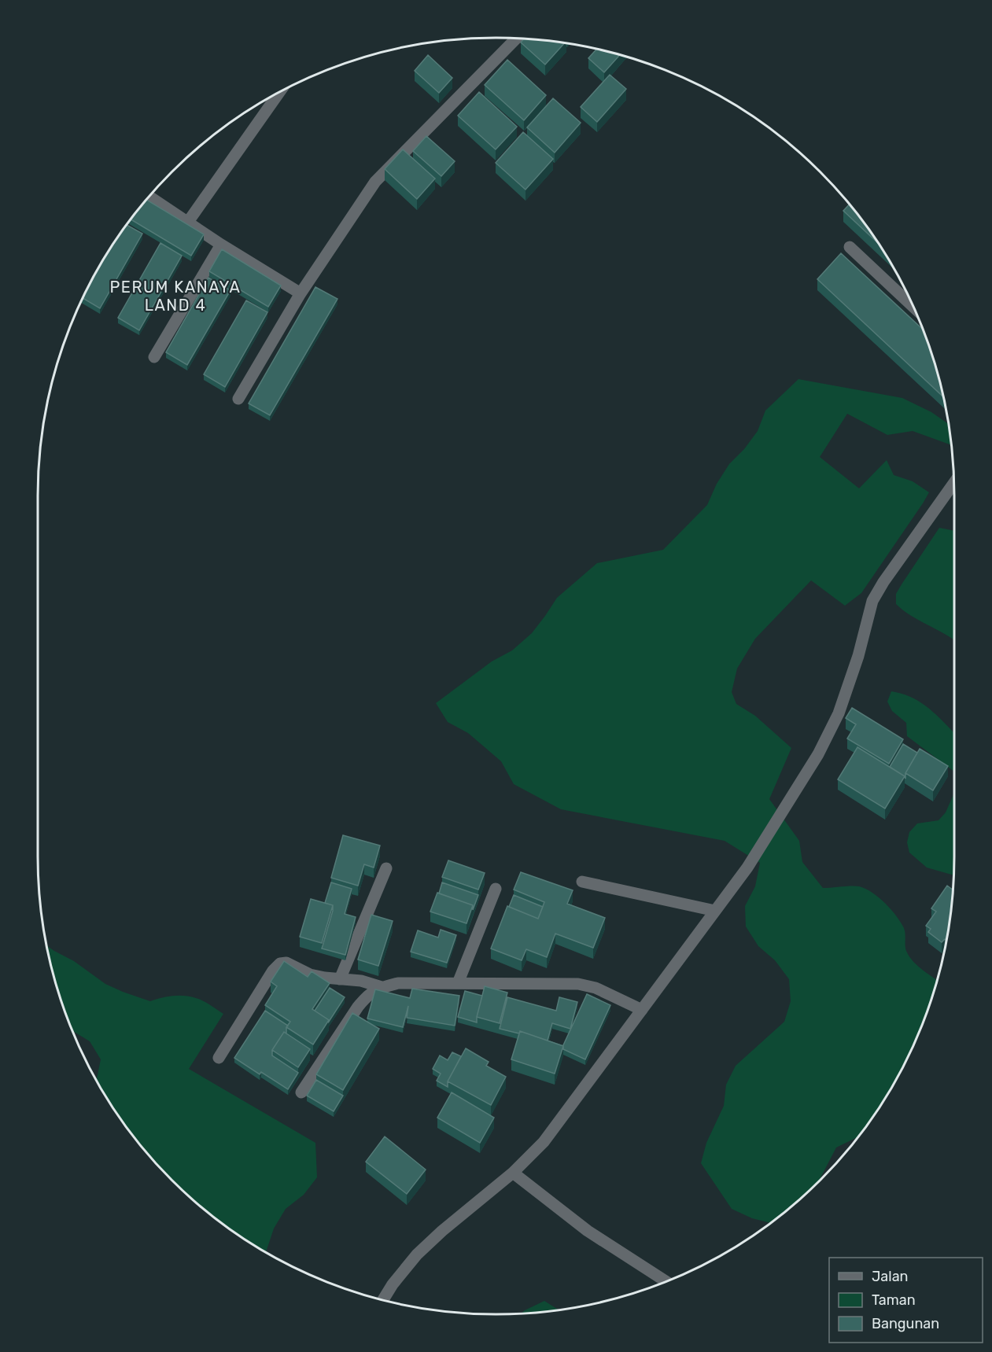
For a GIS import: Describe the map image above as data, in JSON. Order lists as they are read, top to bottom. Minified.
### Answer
{"districts":["PERUM KANAYA LAND 4"],"legend":["Jalan","Taman","Bangunan"]}
